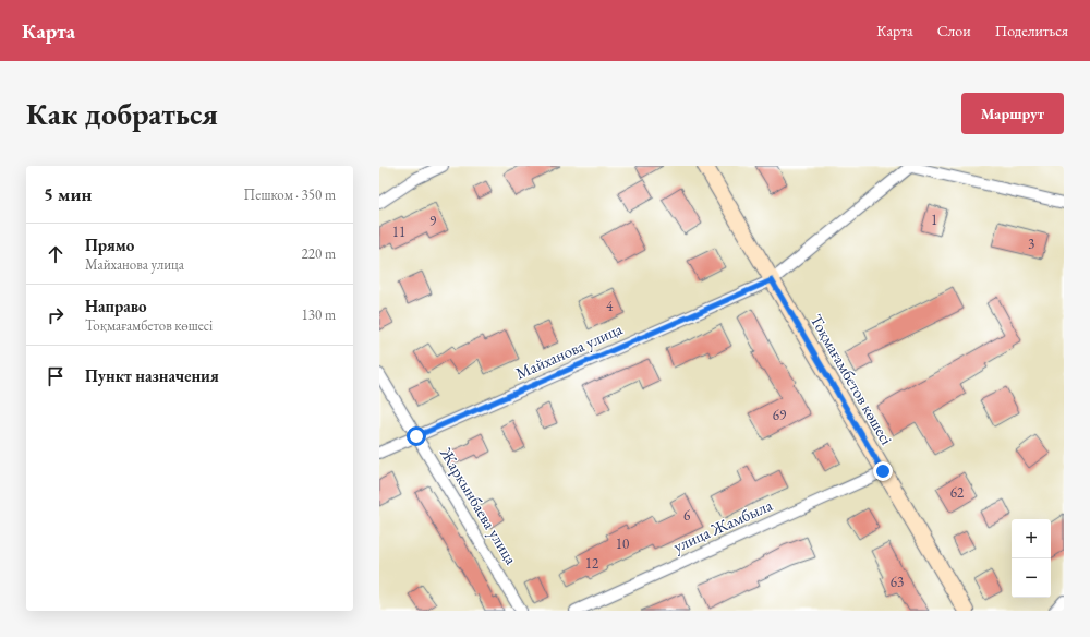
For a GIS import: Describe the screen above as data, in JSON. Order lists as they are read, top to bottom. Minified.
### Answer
{"streets":{"street":["Майханова улица","Тоқмағамбетов көшесі","Жаркынбаева улица","улица Жамбыла"]},"crossings":[["Майханова улица","Тоқмағамбетов көшесі"],["Майханова улица","Жаркынбаева улица"],["Тоқмағамбетов көшесі","улица Жамбыла"]],"house_numbers":["1","9","11","3","4","69","62","6","10","12","63"],"page":{"header":"Карта","nav":["Карта","Слои","Поделиться"],"buttons":"Маршрут","title":"Как добраться","heading":["5 мин","Пешком · 350 m"],"list":[["Прямо","Майханова улица","220 m"],["Направо","Тоқмағамбетов көшесі","130 m"],"Пункт назначения"],"map_buttons":["+","−"]}}
